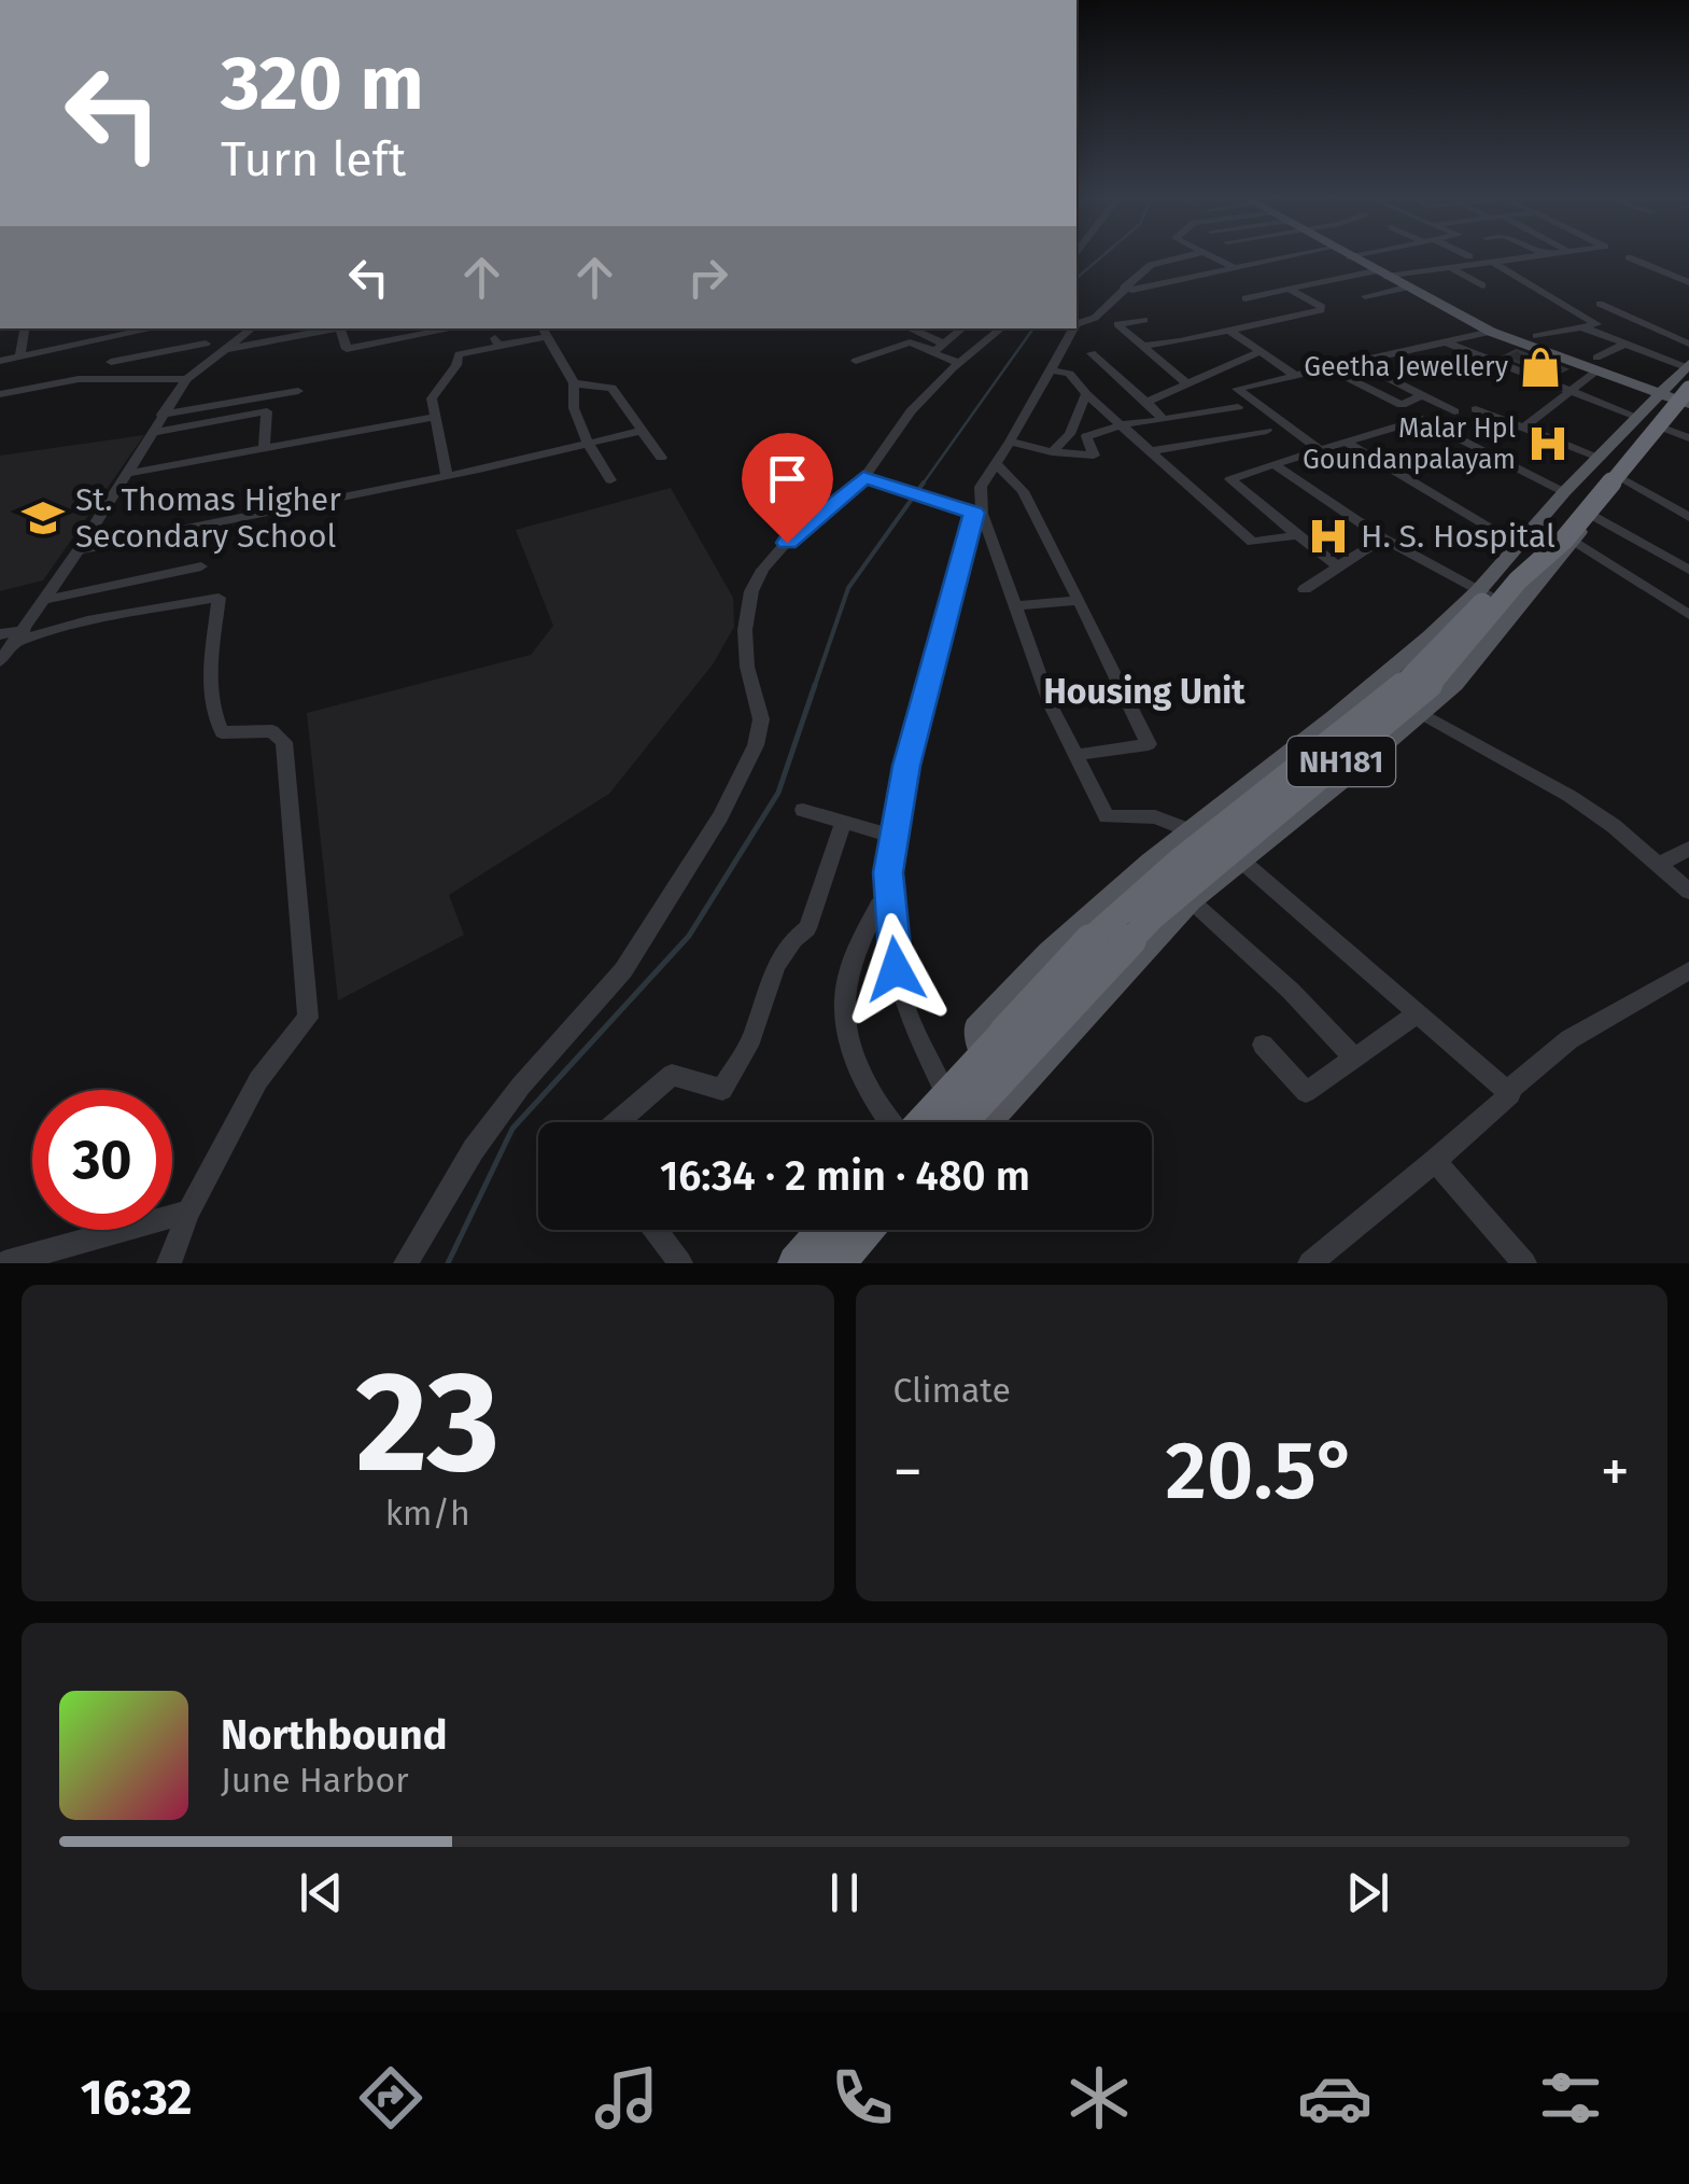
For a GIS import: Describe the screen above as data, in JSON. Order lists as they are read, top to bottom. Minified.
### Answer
{"streets":{"highway":["NH181"]},"districts":["Housing Unit"],"places":{"shop":["Geetha Jewellery"],"hospital":["Malar Hpl Goundanpalayam","H. S. Hospital"],"school or university":["St. Thomas Higher Secondary School"]},"page":{"turn":["320 m","Turn left"],"limit":"30","trip":"16:34 · 2 min · 480 m","tile":[["23","km/h"],"Climate"],"heat":["−","20.5°","+"],"song":["Northbound","June Harbor"],"tabs":"16:32"}}
